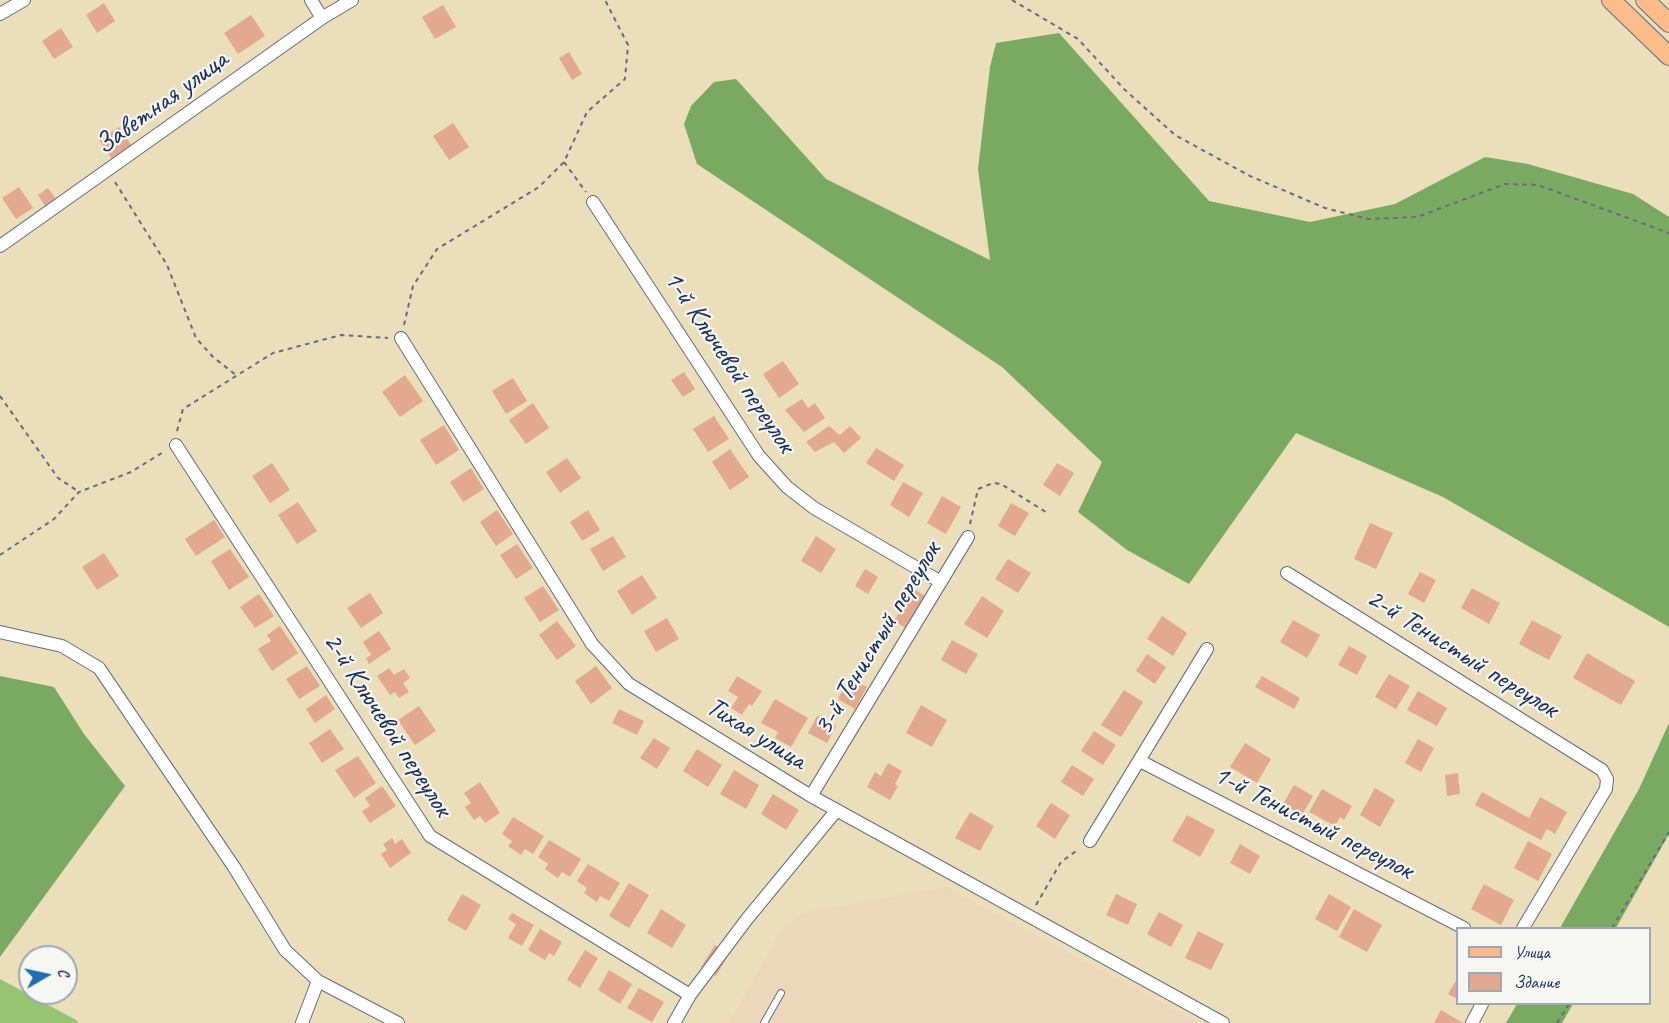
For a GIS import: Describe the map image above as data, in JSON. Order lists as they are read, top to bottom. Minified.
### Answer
{"streets":{"street":["Заветная улица","1-й Ключевой переулок","3-й Тенистый переулок","2-й Тенистый переулок","2-й Ключевой переулок","Тихая улица","1-й Тенистый переулок"]},"crossings":[["1-й Ключевой переулок","3-й Тенистый переулок"],["3-й Тенистый переулок","Тихая улица"]],"legend":["Улица","Здание"],"north":"right"}
